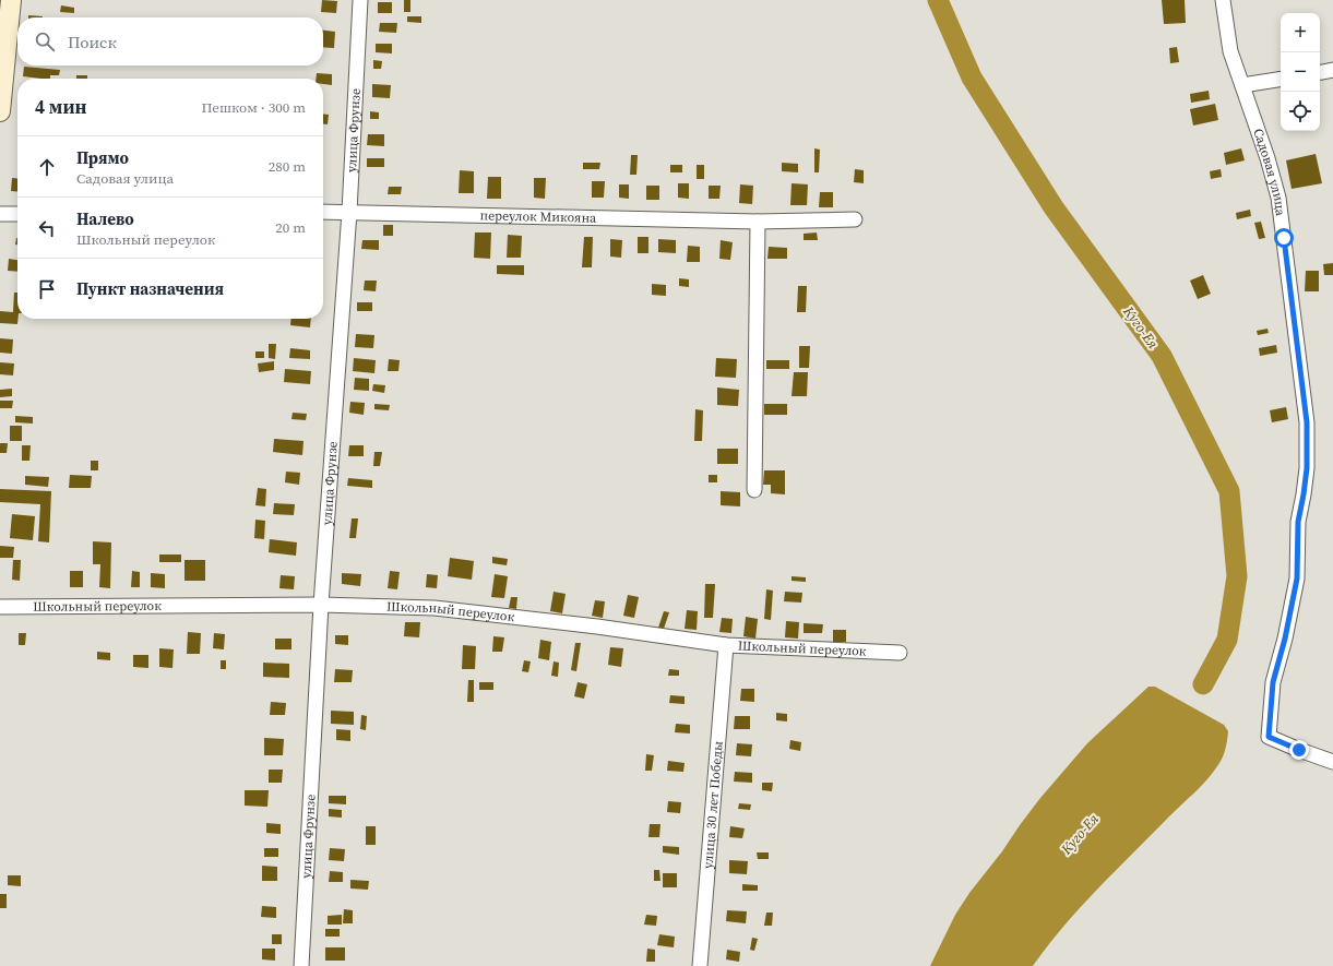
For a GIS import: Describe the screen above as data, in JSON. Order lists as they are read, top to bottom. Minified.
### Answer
{"streets":{"street":["улица Фрунзе","Садовая улица","переулок Микояна","Школьный переулок","улица 30 лет Победы"]},"crossings":[["улица Фрунзе","переулок Микояна"],["улица Фрунзе","Школьный переулок"],["Школьный переулок","улица 30 лет Победы"]],"water":["Куго-Ея"],"page":{"map_buttons":["+","−"],"search":"Поиск","heading":["4 мин","Пешком · 300 m"],"list":[["Прямо","Садовая улица","280 m"],["Налево","Школьный переулок","20 m"],"Пункт назначения"]}}
